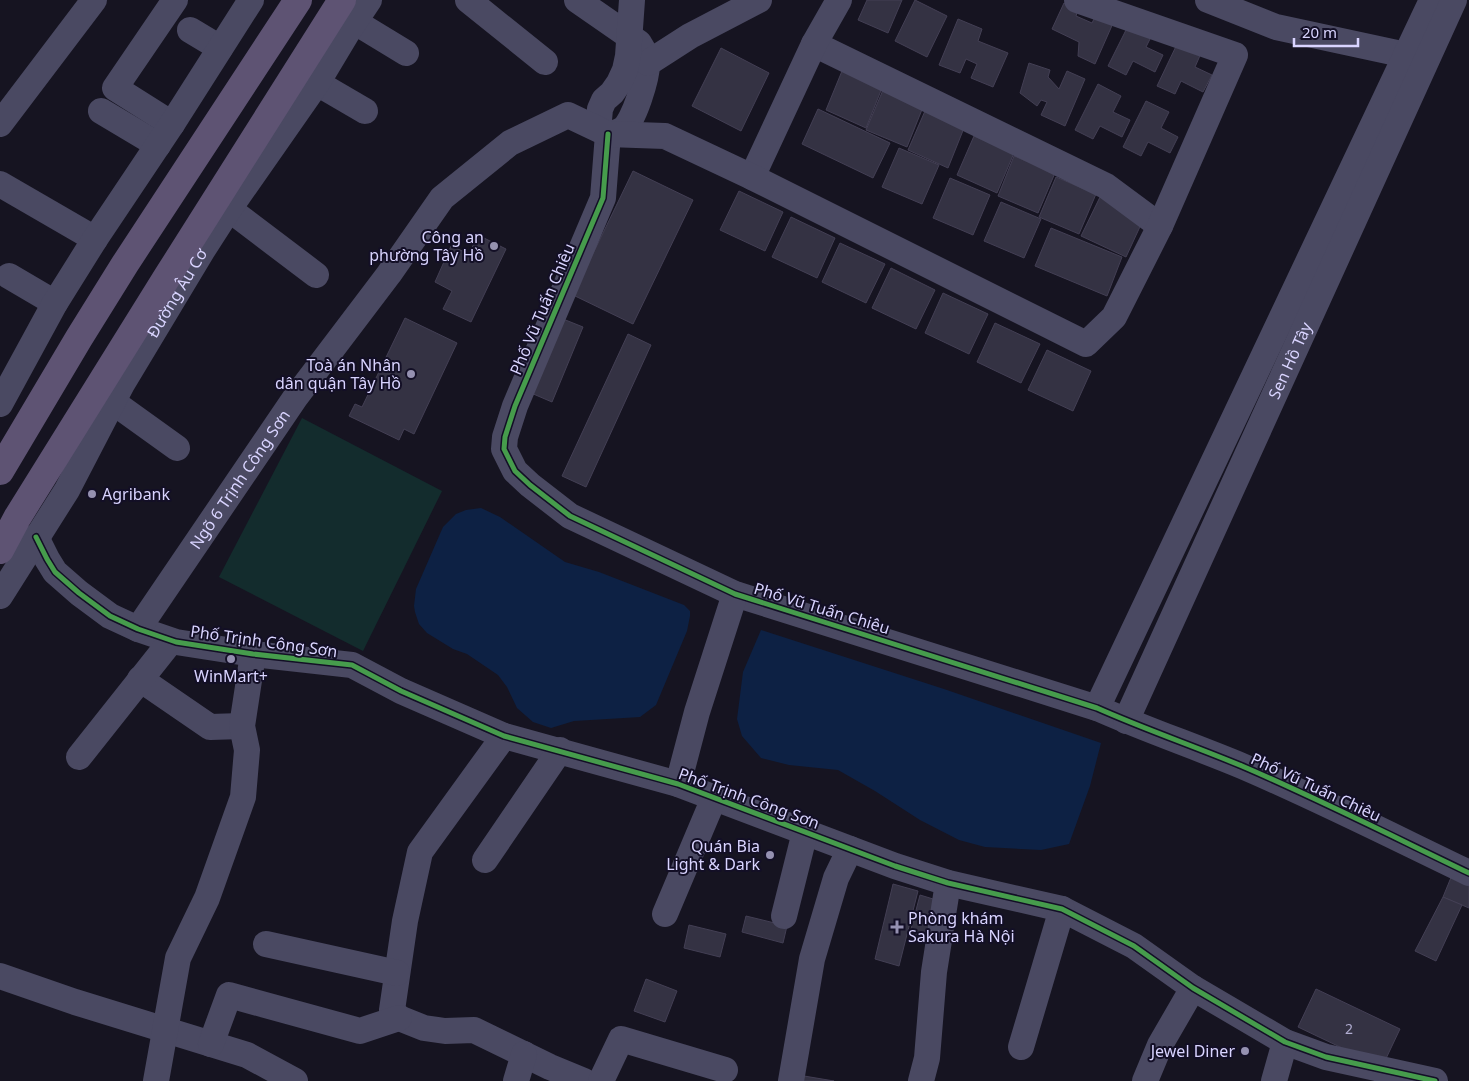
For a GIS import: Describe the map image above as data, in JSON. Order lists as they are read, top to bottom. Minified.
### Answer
{"streets":{"main road":["Đường Âu Cơ"],"street":["Phố Vũ Tuấn Chiêu","Sen Hồ Tây","Ngõ 6 Trịnh Công Sơn","Phố Trịnh Công Sơn"]},"crossings":[["Đường Âu Cơ","Phố Trịnh Công Sơn"],["Phố Vũ Tuấn Chiêu","Sen Hồ Tây"],["Phố Vũ Tuấn Chiêu","Ngõ 6 Trịnh Công Sơn"],["Ngõ 6 Trịnh Công Sơn","Phố Trịnh Công Sơn"]],"places":{"other":["Công an phường Tây Hồ","Toà án Nhân dân quận Tây Hồ","Agribank","WinMart+","Quán Bia Light & Dark","Jewel Diner"],"health":["Phòng khám Sakura Hà Nội"]},"house_numbers":["2"],"scale_bar":"20 m"}
